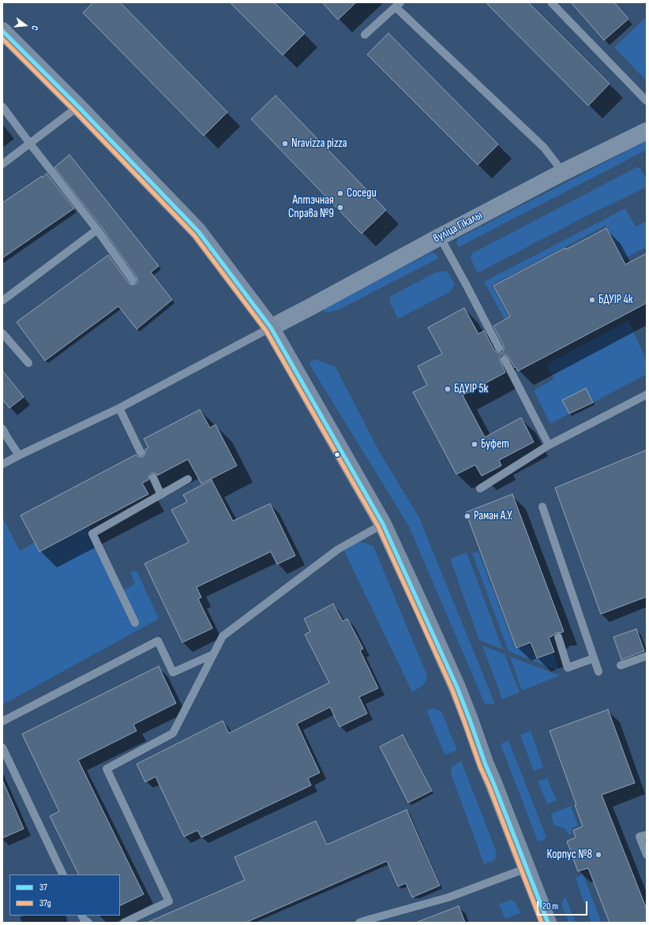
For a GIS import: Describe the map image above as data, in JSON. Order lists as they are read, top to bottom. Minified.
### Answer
{"streets":{"street":["вуліца Гікалы"]},"places":["Nravizza pizza","Соседи","Аптэчная Справа №9","БДУІР 4к","БДУІР 5к","Буфет","Раман А.У.","Корпус №8"],"lines":["transit line 37","transit line 37д"],"legend":["37","37д"],"scale_bar":"20 m","north":"right"}
